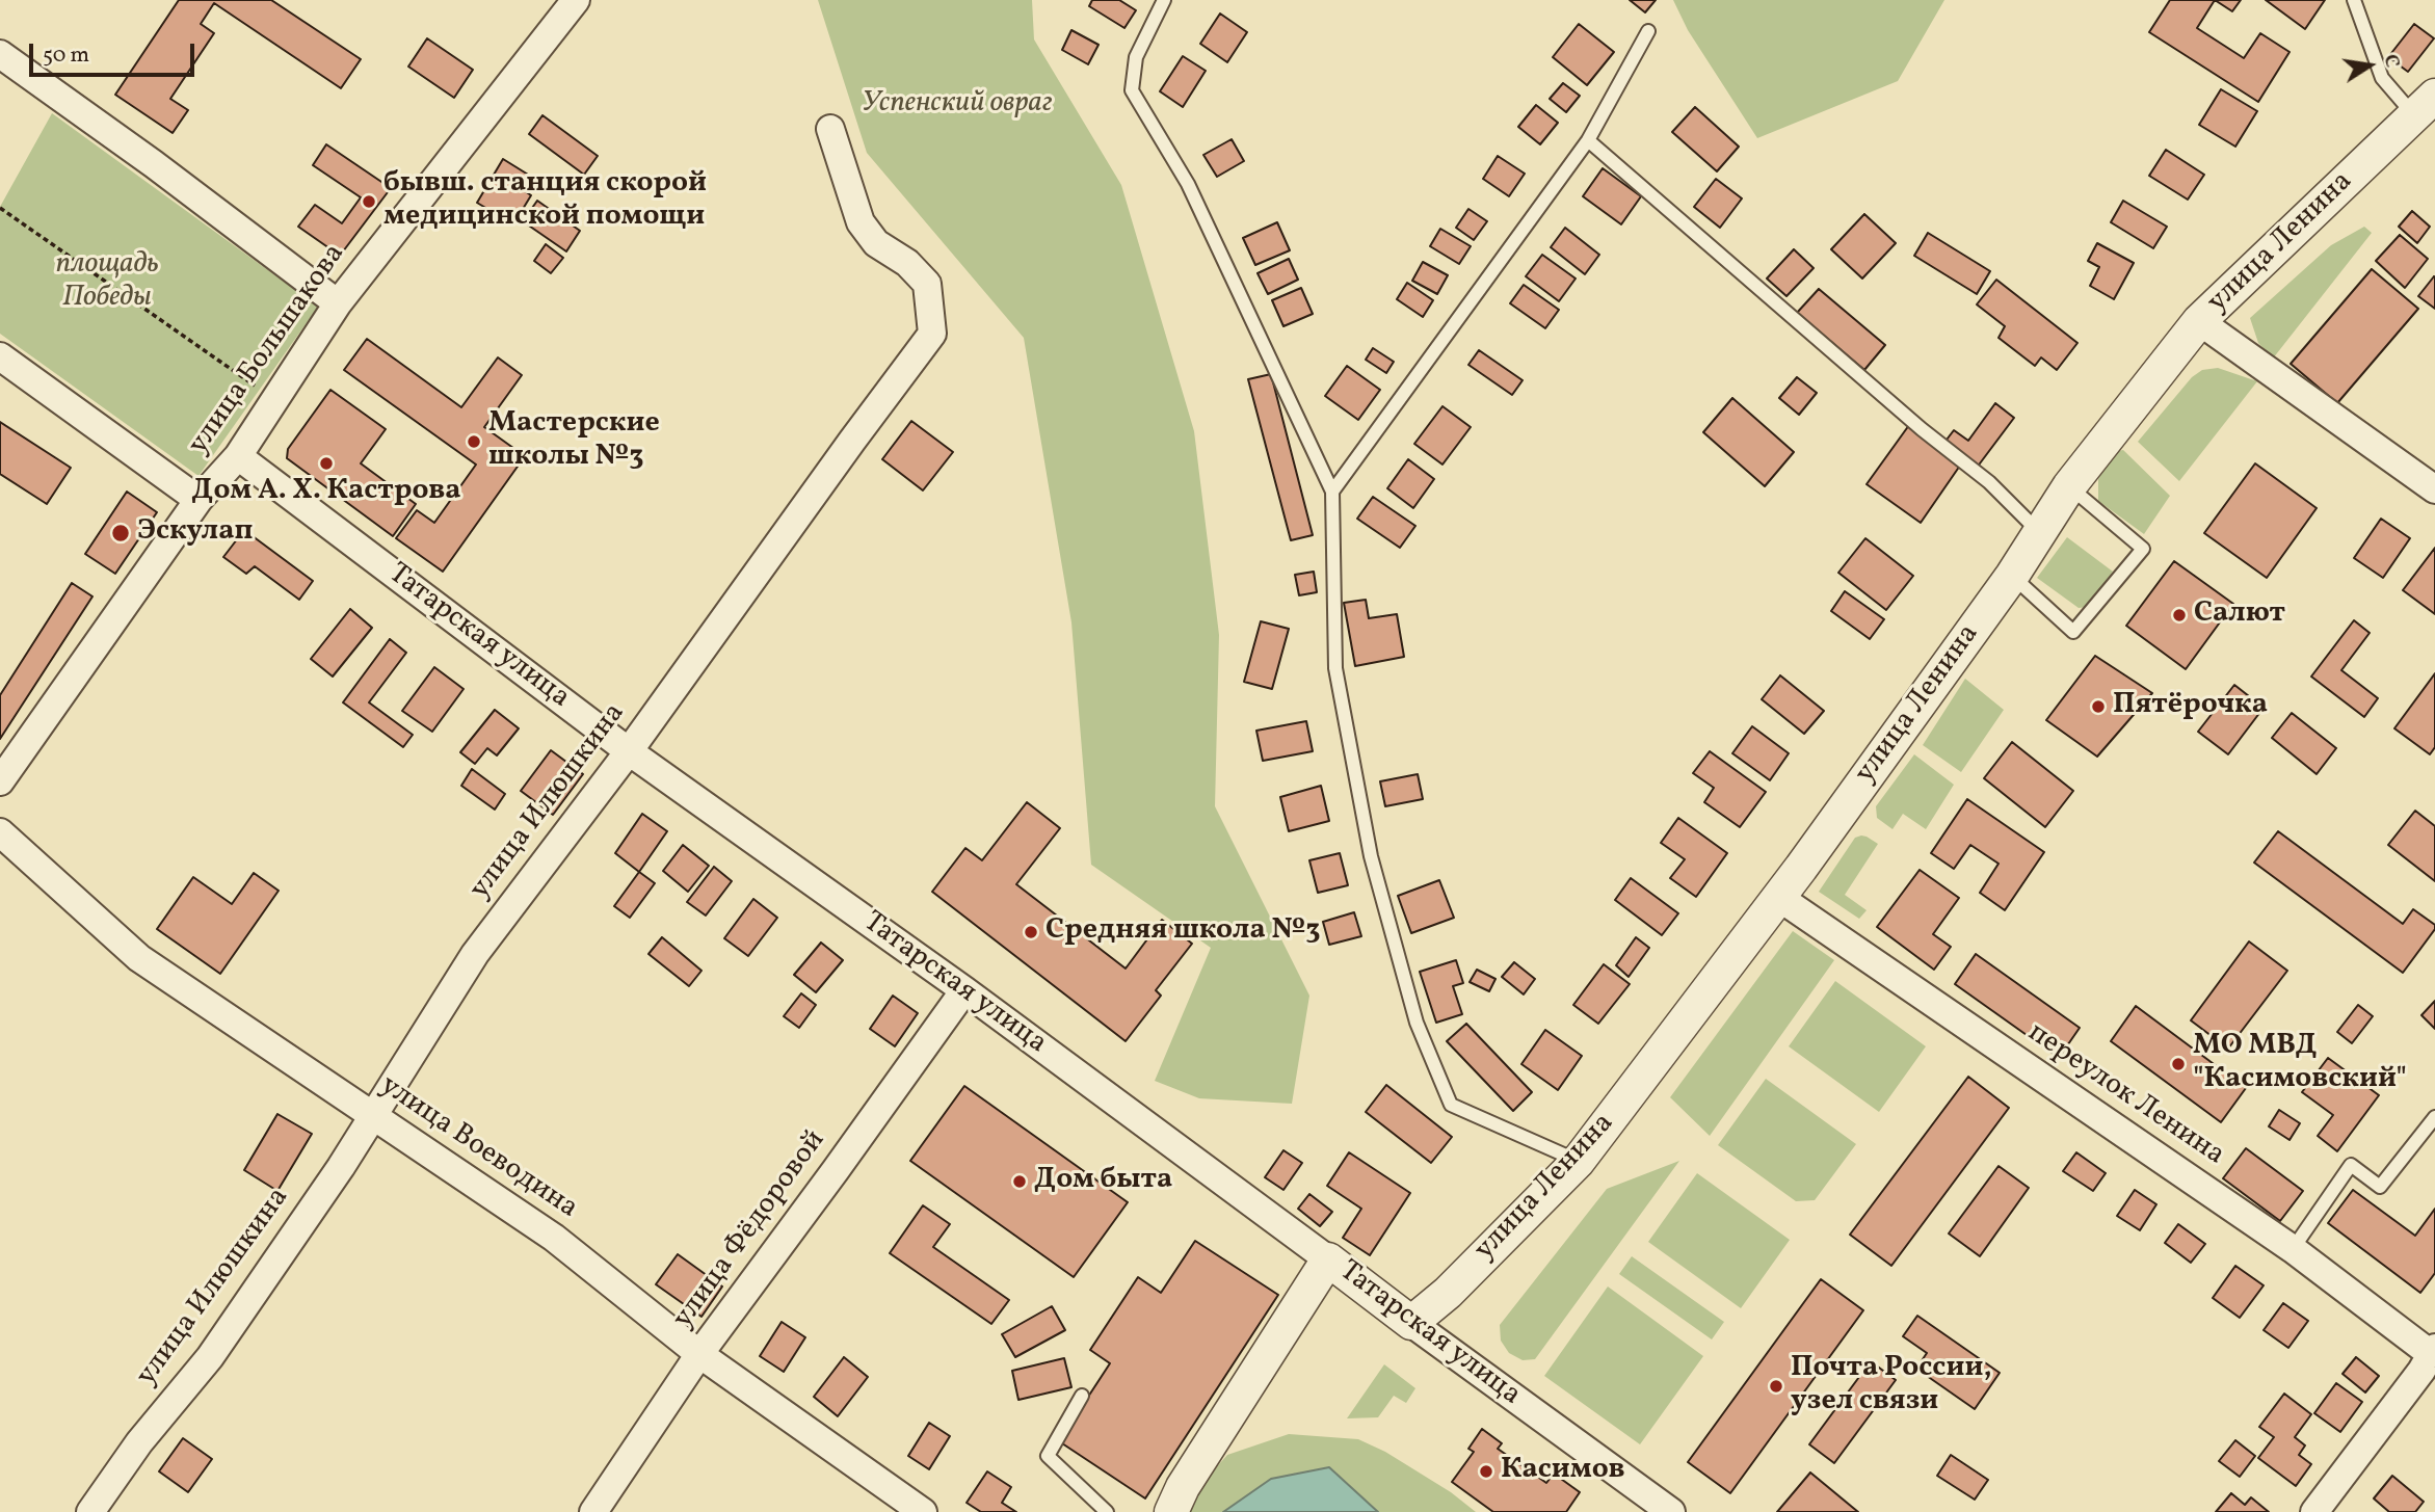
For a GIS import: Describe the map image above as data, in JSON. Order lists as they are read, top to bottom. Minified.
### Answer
{"streets":{"street":["улица Ленина","улица Большакова","Татарская улица","улица Илюшкина","переулок Ленина","улица Воеводина","улица Фёдоровой"]},"crossings":[["улица Ленина","Татарская улица"],["улица Ленина","переулок Ленина"],["улица Большакова","Татарская улица"],["Татарская улица","улица Илюшкина"],["Татарская улица","улица Фёдоровой"],["улица Илюшкина","улица Воеводина"],["улица Воеводина","улица Фёдоровой"]],"parks":["Успенский овраг","площадь Победы"],"places":["бывш. станция скорой медицинской помощи","Мастерские школы №3","Дом А. Х. Кастрова","Эскулап","Салют","Пятёрочка","Средняя школа №3","МО МВД \"Касимовский\"","Дом быта","Почта России, узел связи","Касимов"],"scale_bar":"50 m","north":"right"}
